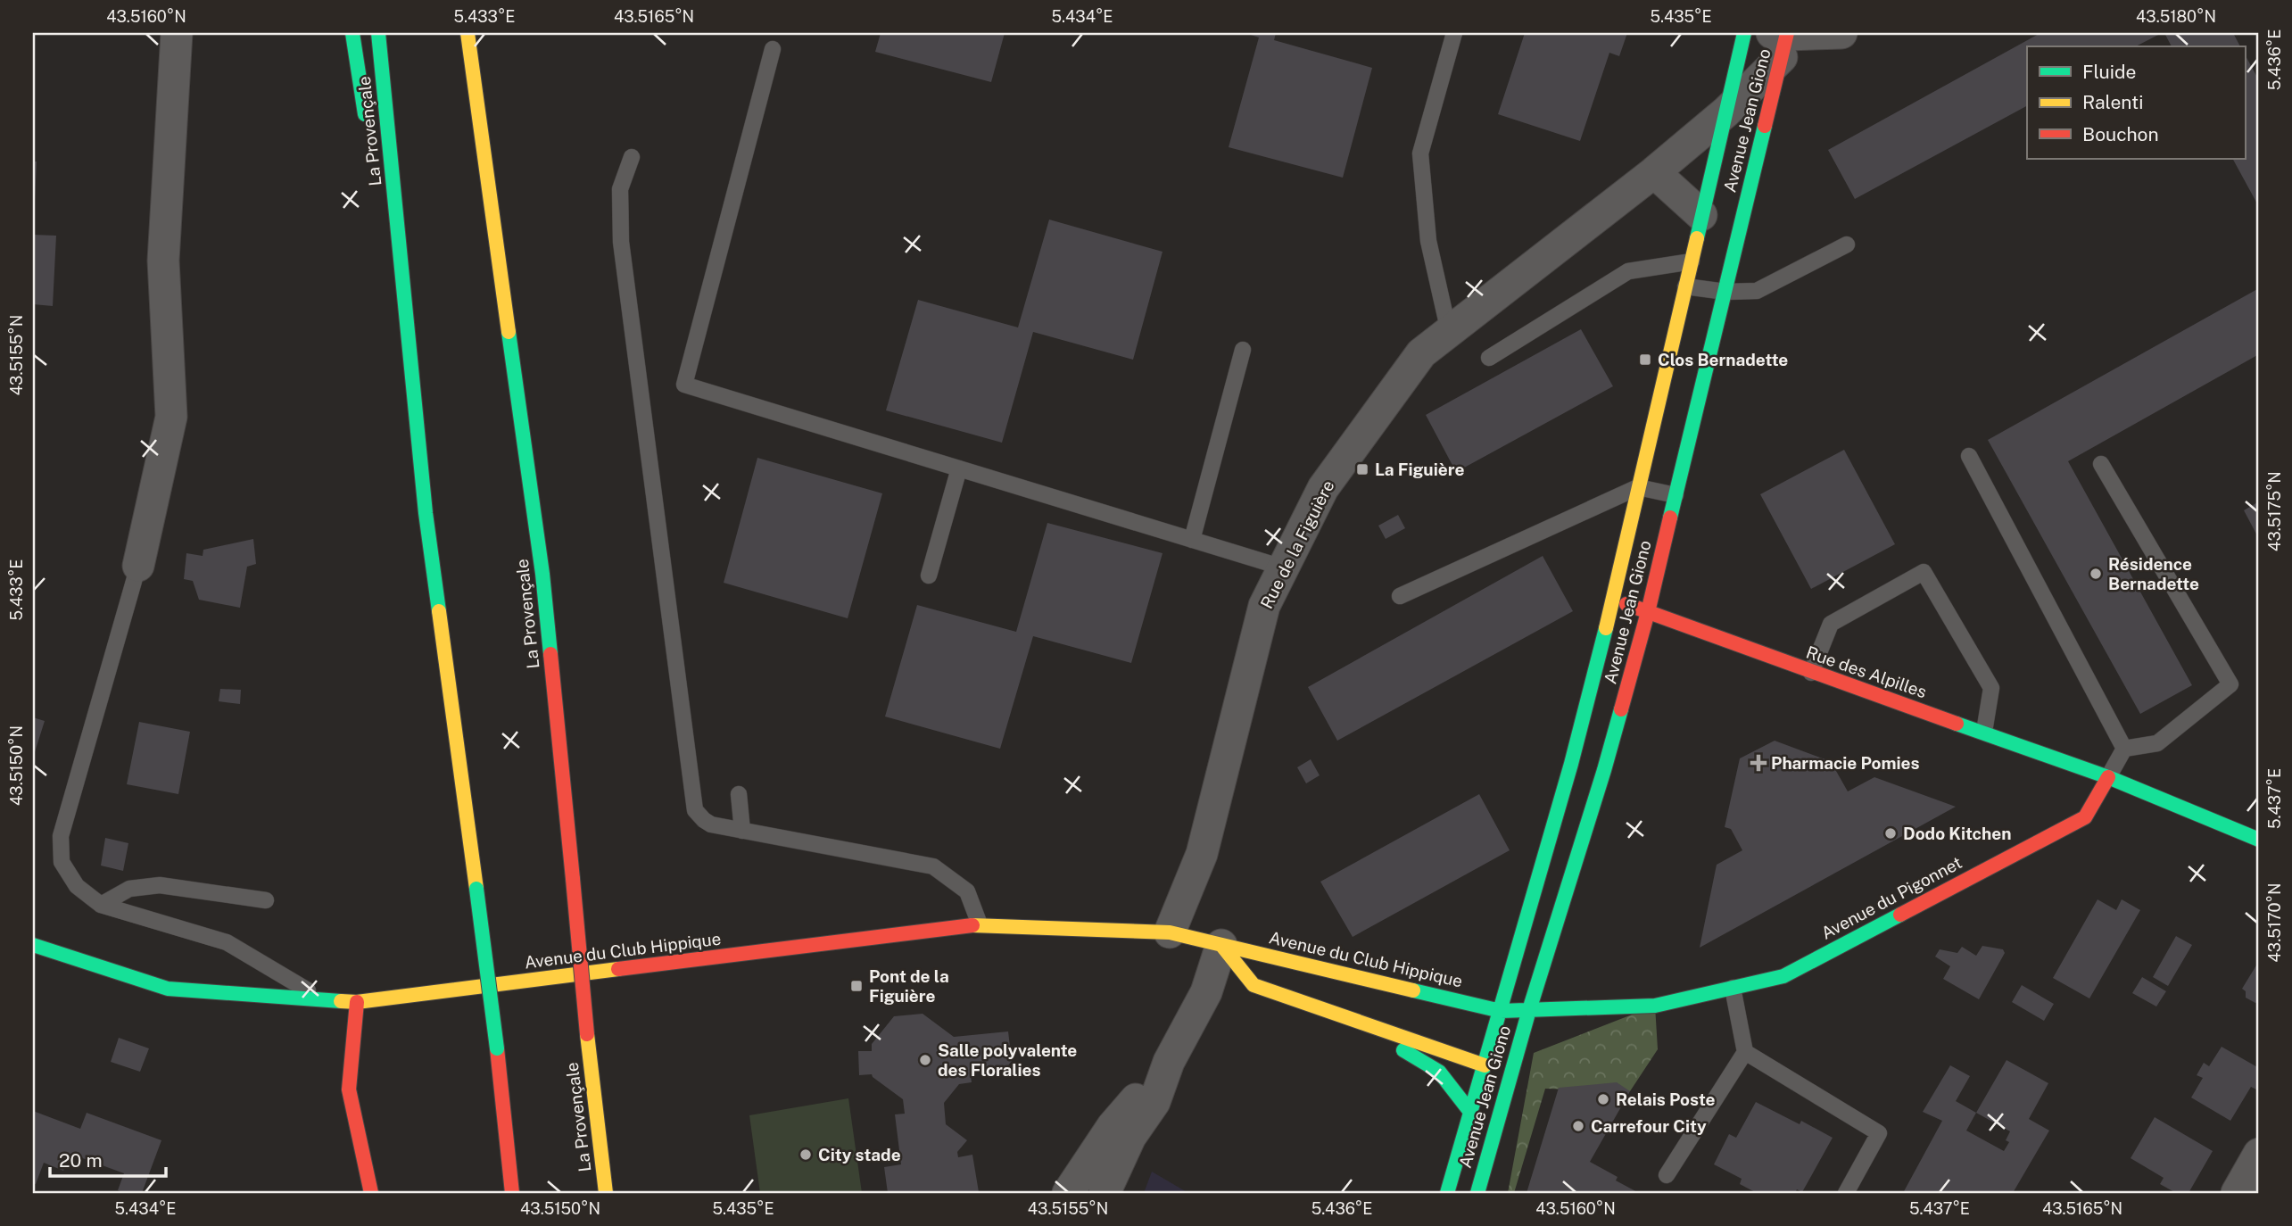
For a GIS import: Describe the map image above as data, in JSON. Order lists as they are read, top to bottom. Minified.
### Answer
{"streets":{"main road":["Avenue Jean Giono","La Provençale","Rue des Alpilles","Avenue du Pigonnet","Avenue du Club Hippique"],"street":["Rue de la Figuière"]},"crossings":[["Avenue Jean Giono","Rue de la Figuière"],["Avenue Jean Giono","Rue des Alpilles"],["Avenue Jean Giono","Avenue du Pigonnet"],["Avenue Jean Giono","Avenue du Club Hippique"],["Rue de la Figuière","Avenue du Club Hippique"],["Rue des Alpilles","Avenue du Pigonnet"],["Avenue du Pigonnet","Avenue du Club Hippique"]],"places":{"transit":["Clos Bernadette","La Figuière","Pont de la Figuière"],"other":["Résidence Bernadette","Dodo Kitchen","Salle polyvalente des Floralies","Relais Poste","Carrefour City","City stade"],"health":["Pharmacie Pomies"]},"legend":["Fluide","Ralenti","Bouchon"],"scale_bar":"20 m","coordinates":["43.5160°N","5.433°E","43.5165°N","5.434°E","5.435°E","43.5180°N","5.436°E","43.5155°N","43.5175°N","43.5150°N","5.437°E","43.5170°N"]}
